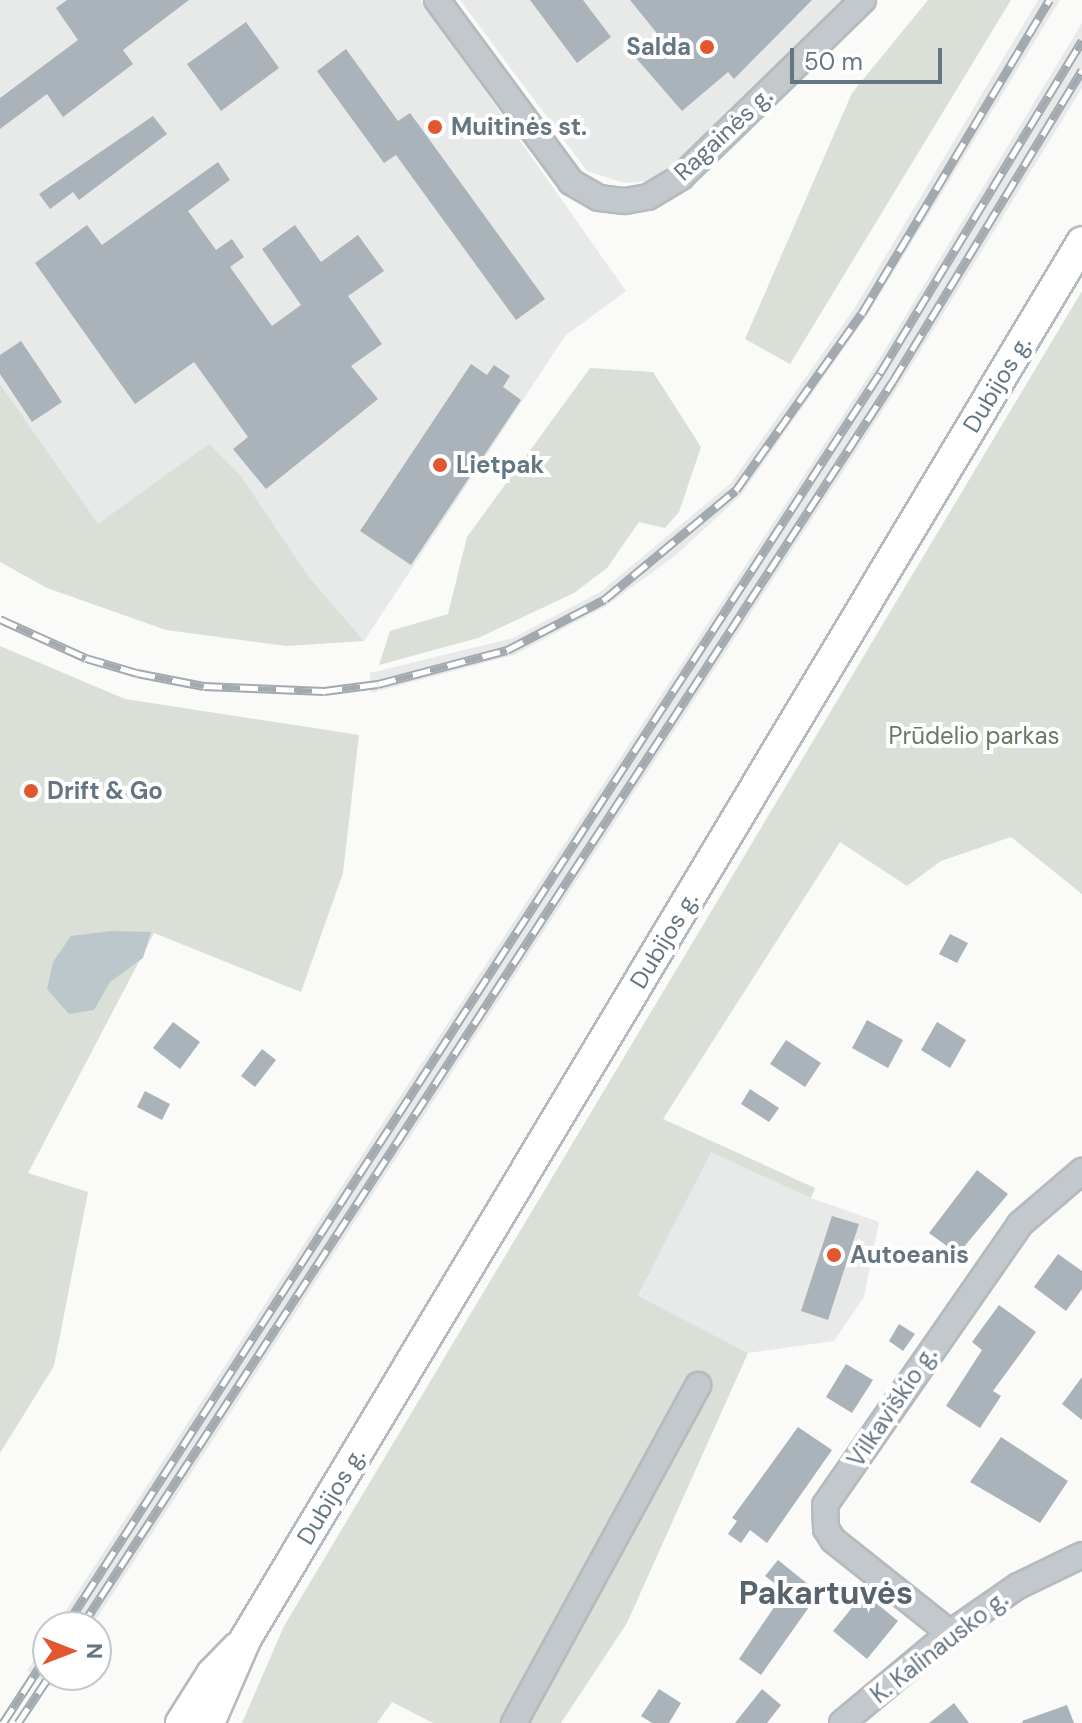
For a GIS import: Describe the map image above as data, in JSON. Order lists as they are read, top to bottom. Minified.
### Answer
{"streets":{"main road":["Dubijos g."],"street":["Ragainės g.","Vilkaviškio g.","K. Kalinausko g."]},"crossings":[["Vilkaviškio g.","K. Kalinausko g."]],"districts":["Pakartuvės"],"parks":["Prūdelio parkas"],"places":["Salda","Muitinės st.","Lietpak","Drift & Go","Autoeanis"],"scale_bar":"50 m","north":"right"}
